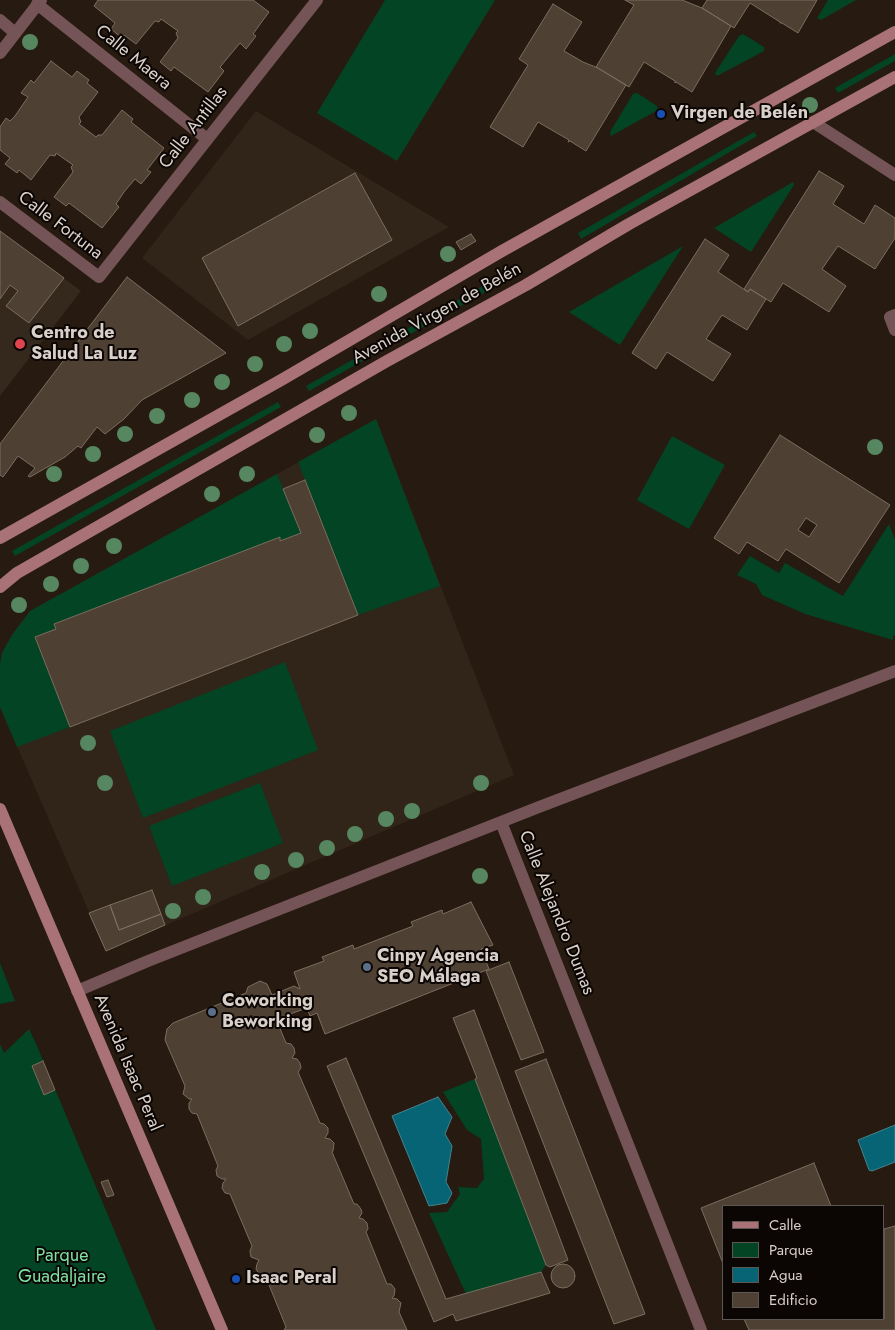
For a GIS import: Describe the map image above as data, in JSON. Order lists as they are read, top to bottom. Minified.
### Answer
{"streets":{"street":["Calle Maera","Calle Antillas","Calle Fortuna","Avenida Virgen de Belén","Calle Alejandro Dumas","Avenida Isaac Peral"]},"crossings":[["Calle Maera","Calle Antillas"],["Calle Antillas","Calle Fortuna"],["Calle Alejandro Dumas","Avenida Isaac Peral"]],"parks":["Parque Guadaljaire"],"places":["Virgen de Belén","Centro de Salud La Luz","Cinpy Agencia SEO Málaga","Coworking Beworking","Isaac Peral"],"legend":["Calle","Parque","Agua","Edificio"]}
